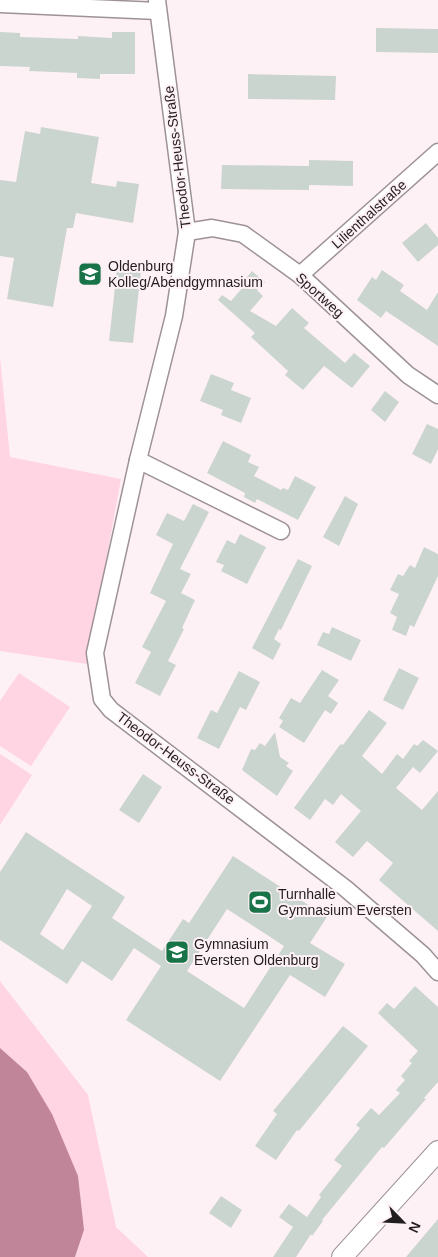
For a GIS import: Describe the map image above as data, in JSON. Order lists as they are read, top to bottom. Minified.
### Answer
{"streets":{"street":["Theodor-Heuss-Straße","Lilienthalstraße","Sportweg"]},"crossings":[["Theodor-Heuss-Straße","Sportweg"],["Lilienthalstraße","Sportweg"]],"places":{"school or university":["Oldenburg Kolleg/Abendgymnasium","Gymnasium Eversten Oldenburg"],"sports":["Turnhalle Gymnasium Eversten"]},"north":"bottom right"}
